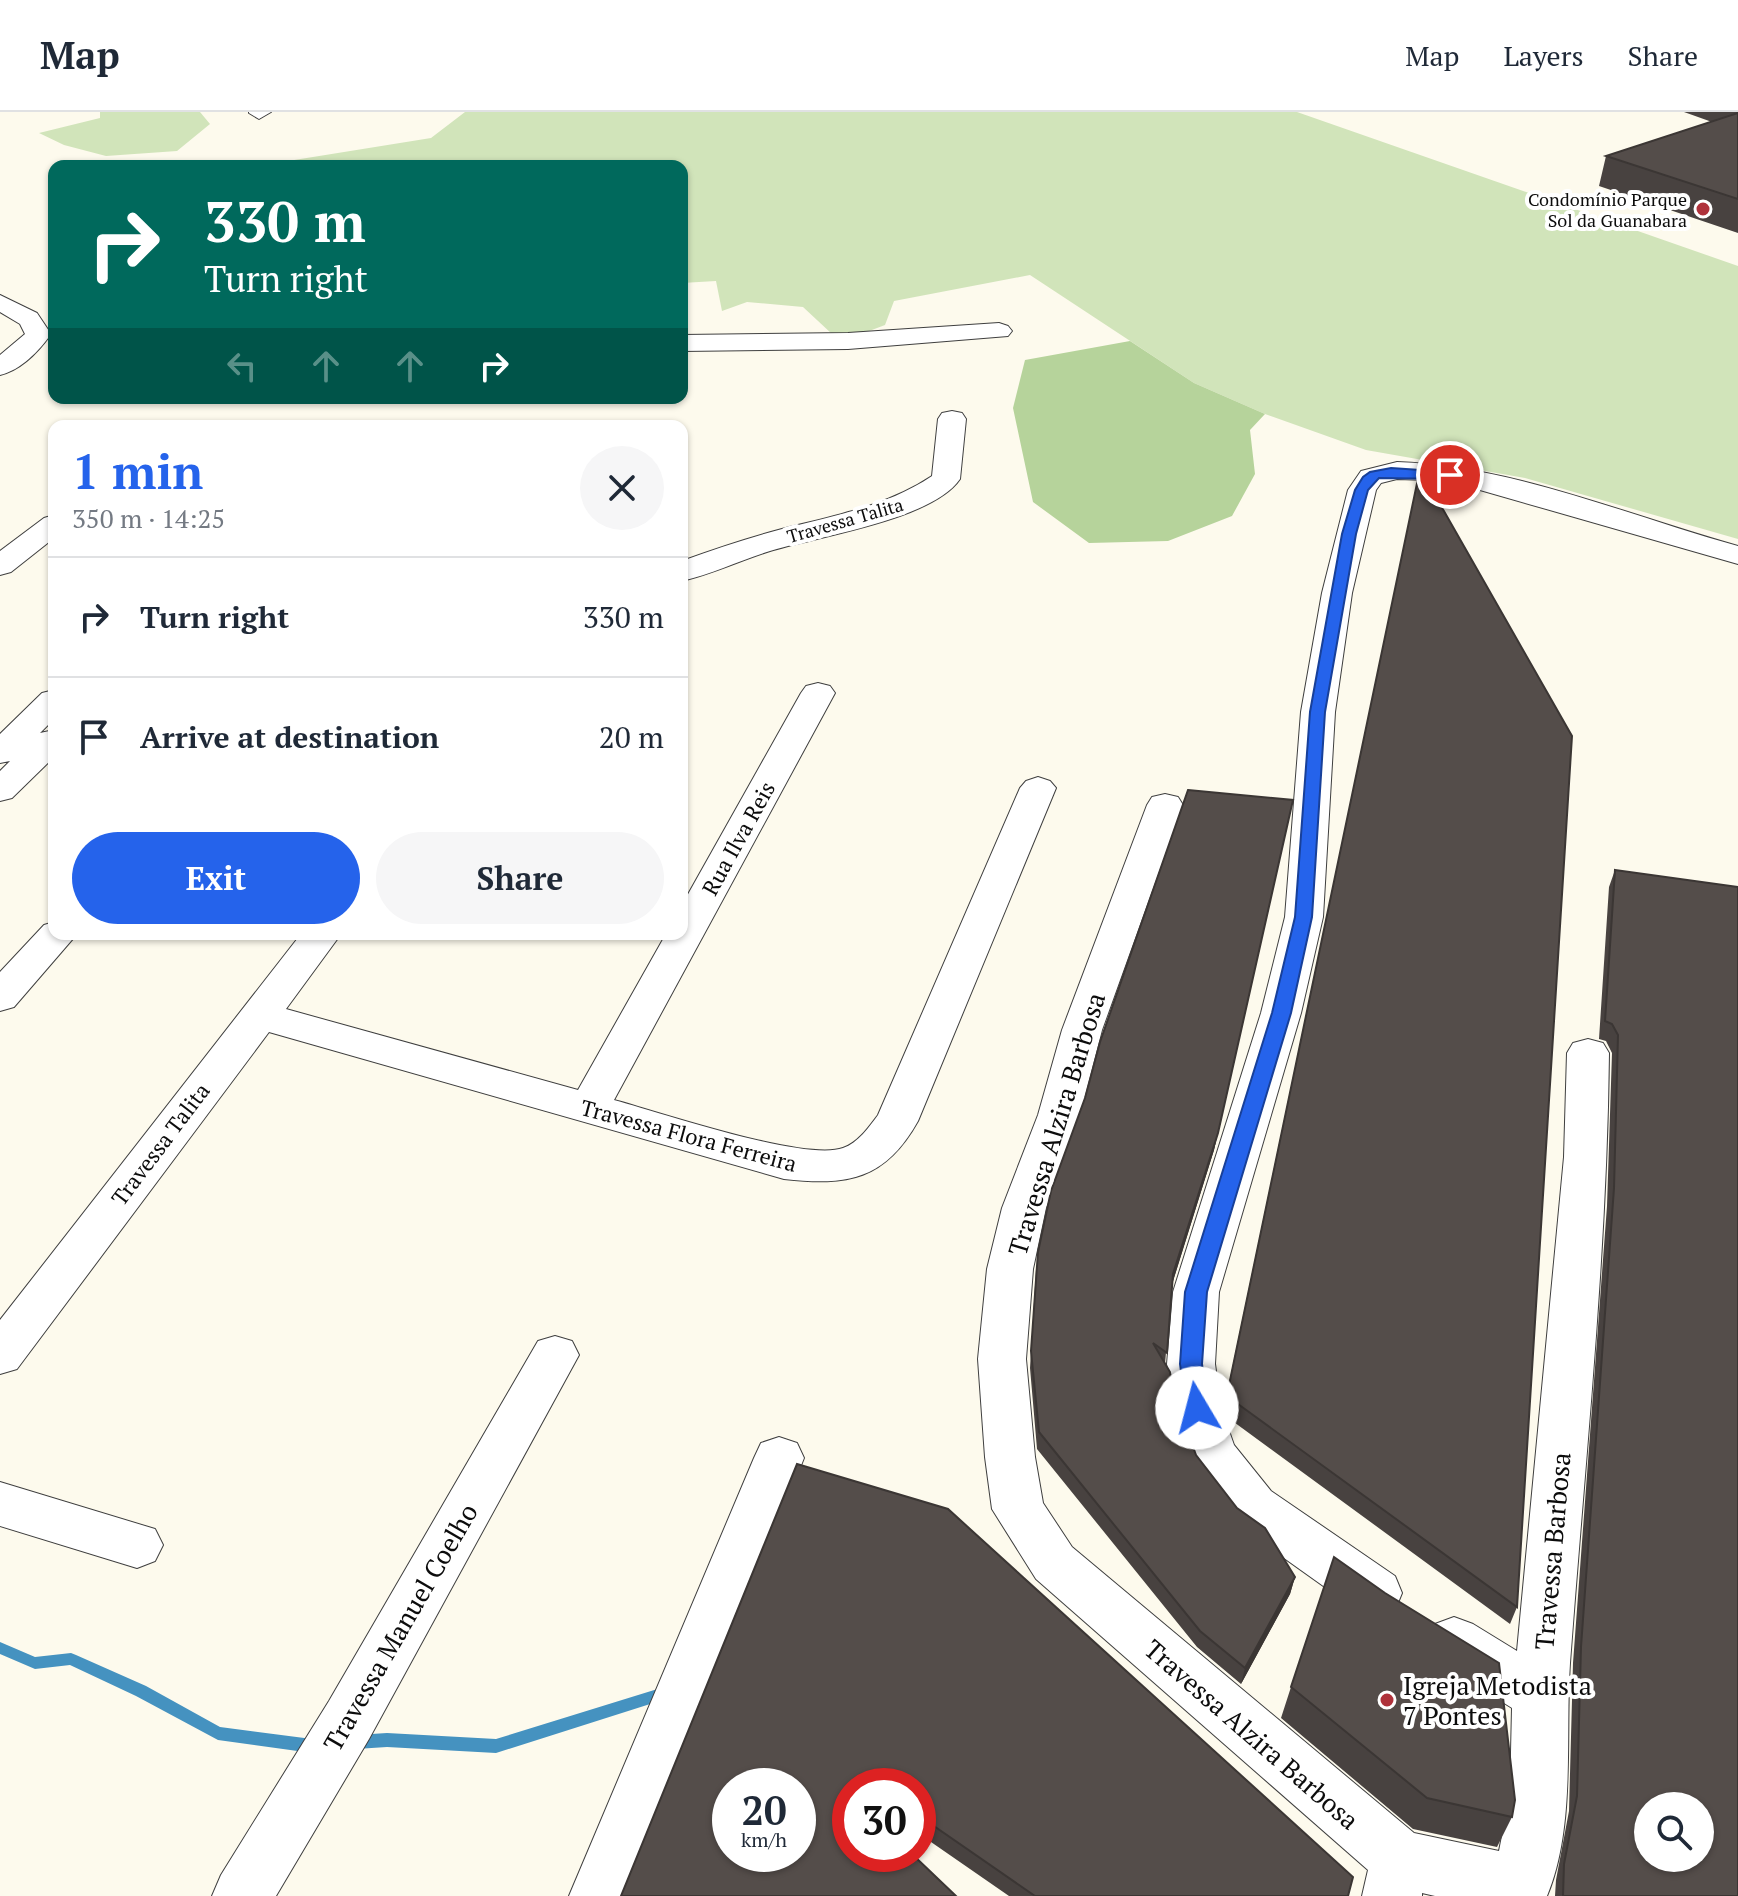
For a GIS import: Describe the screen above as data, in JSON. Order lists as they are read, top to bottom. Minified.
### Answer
{"streets":{"street":["Travessa Talita","Rua Ilva Reis","Travessa Alzira Barbosa","Travessa Flora Ferreira","Travessa Barbosa","Travessa Manuel Coelho"]},"crossings":[["Travessa Talita","Travessa Flora Ferreira"],["Rua Ilva Reis","Travessa Flora Ferreira"],["Travessa Alzira Barbosa","Travessa Barbosa"]],"places":["Condomínio Parque Sol da Guanabara","Igreja Metodista 7 Pontes"],"page":{"header":"Map","nav":["Map","Layers","Share"],"turn":["330 m","Turn right"],"heading":["1 min","350 m · 14:25"],"list":[{"name":"Turn right","value":"330 m"},{"name":"Arrive at destination","value":"20 m"}],"buttons":["Exit","Share"],"speed":"20 km/h","limit":"30"}}
